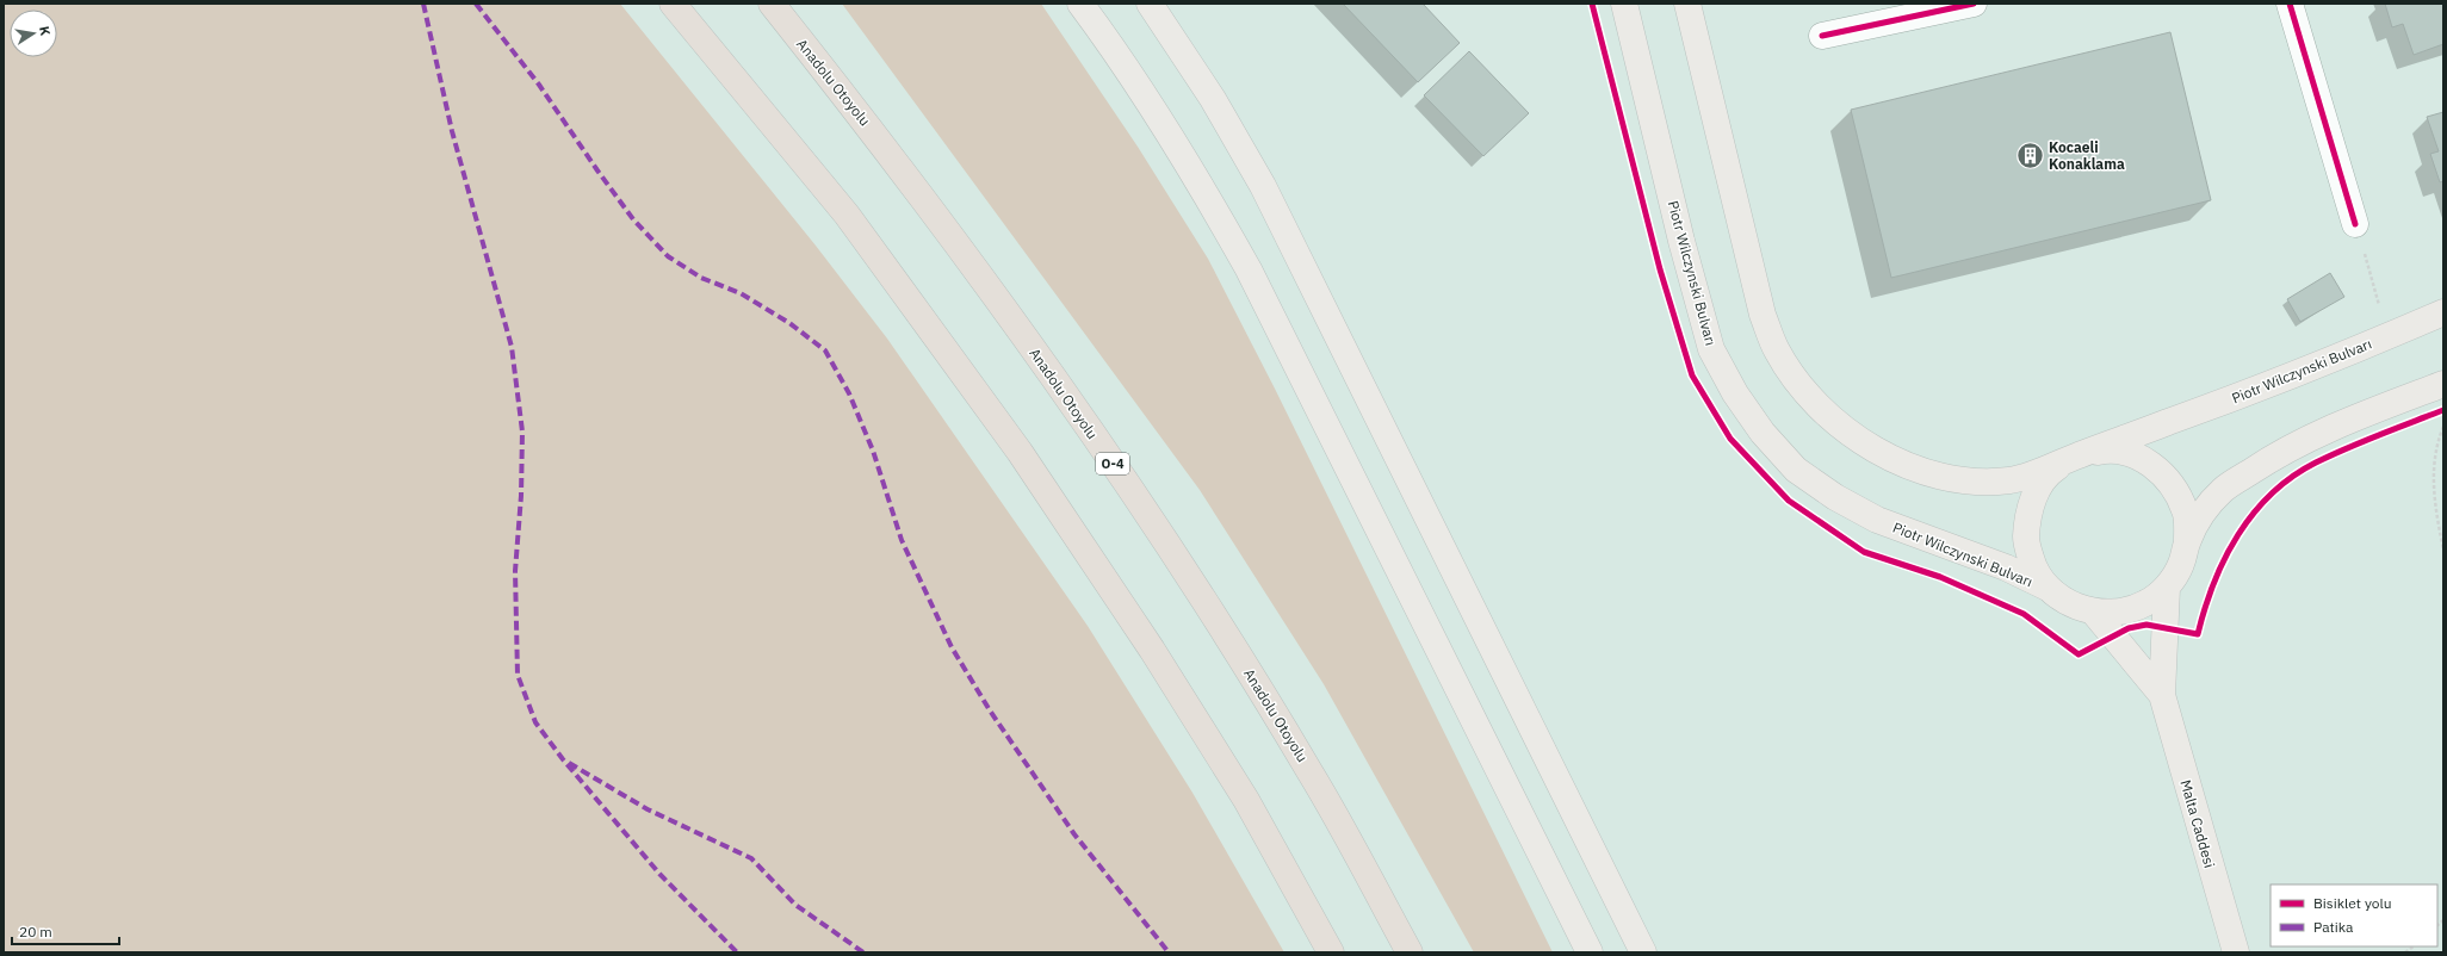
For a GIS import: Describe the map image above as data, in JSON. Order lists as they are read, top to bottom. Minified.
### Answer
{"streets":{"highway":["Anadolu Otoyolu","O-4"],"main road":["Piotr Wilczynski Bulvarı","Malta Caddesi"]},"crossings":[["Piotr Wilczynski Bulvarı","Malta Caddesi"]],"places":{"building":["Kocaeli Konaklama"]},"legend":["Bisiklet yolu","Patika"],"scale_bar":"20 m","north":"right"}
